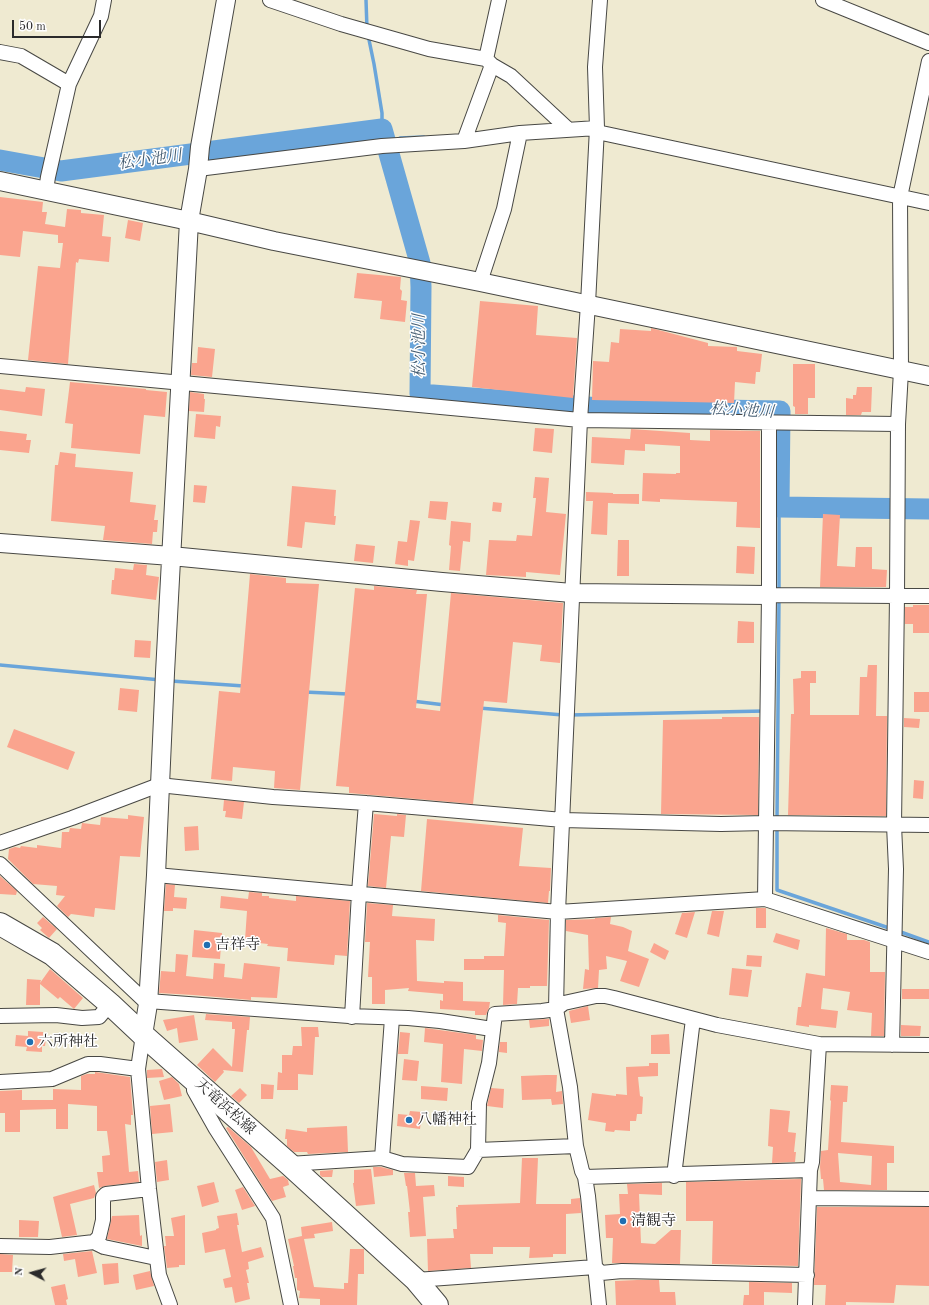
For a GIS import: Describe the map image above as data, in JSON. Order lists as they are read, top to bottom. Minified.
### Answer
{"streets":{"main road":["天竜浜松線"]},"water":["松小池川"],"places":["吉祥寺","六所神社","八幡神社","清観寺"],"scale_bar":"50 m","north":"left"}
